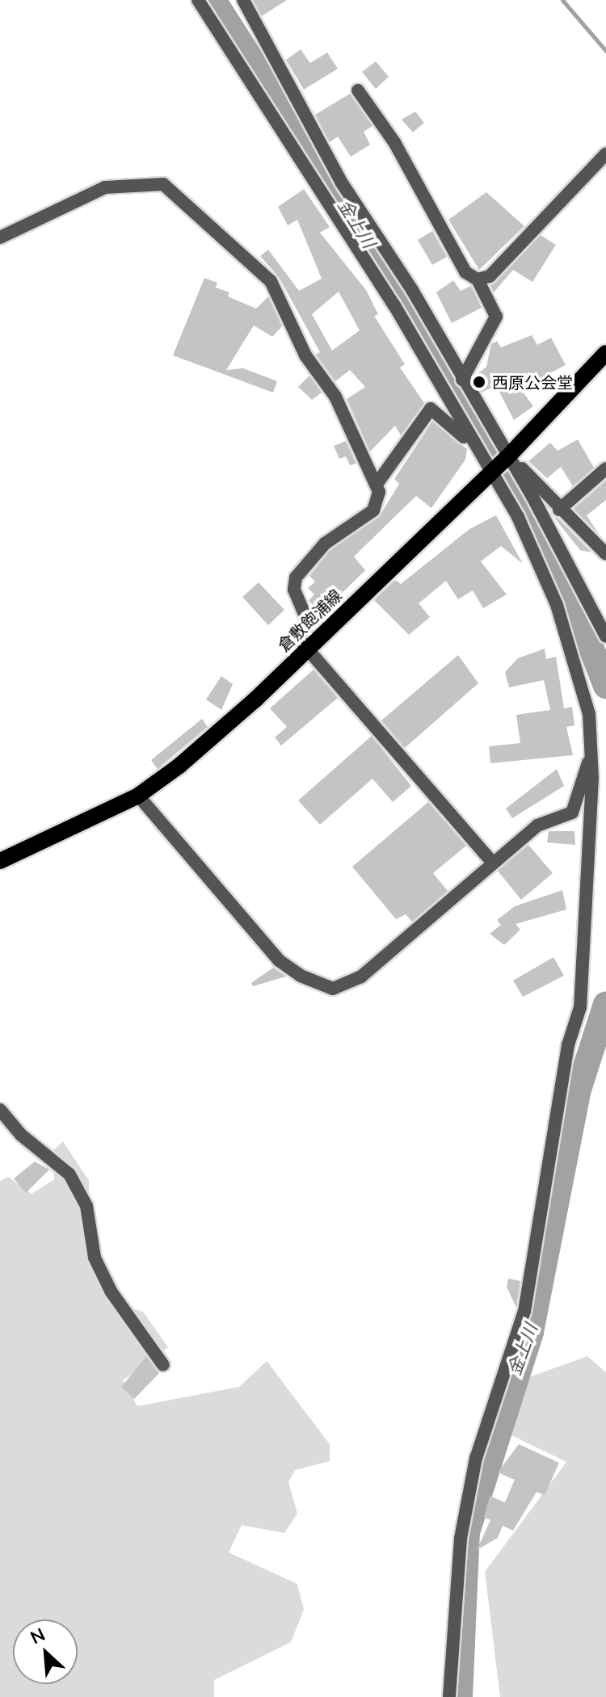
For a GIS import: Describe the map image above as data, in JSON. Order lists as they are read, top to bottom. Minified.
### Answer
{"streets":{"main road":["倉敷飽浦線"]},"water":["金上川"],"places":["西原公会堂"],"north":"top left"}
